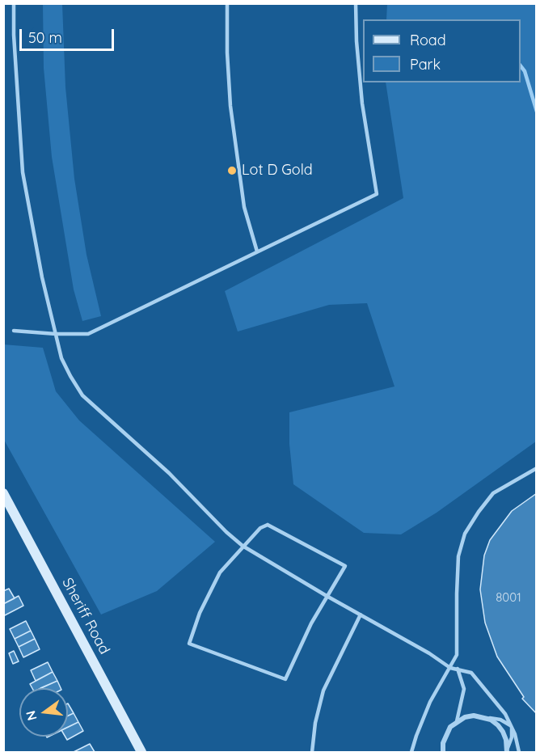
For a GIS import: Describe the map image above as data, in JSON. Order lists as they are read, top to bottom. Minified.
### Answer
{"streets":{"main road":["Sheriff Road"]},"places":["Lot D Gold"],"house_numbers":["8001"],"legend":["Road","Park"],"scale_bar":"50 m","north":"left"}
